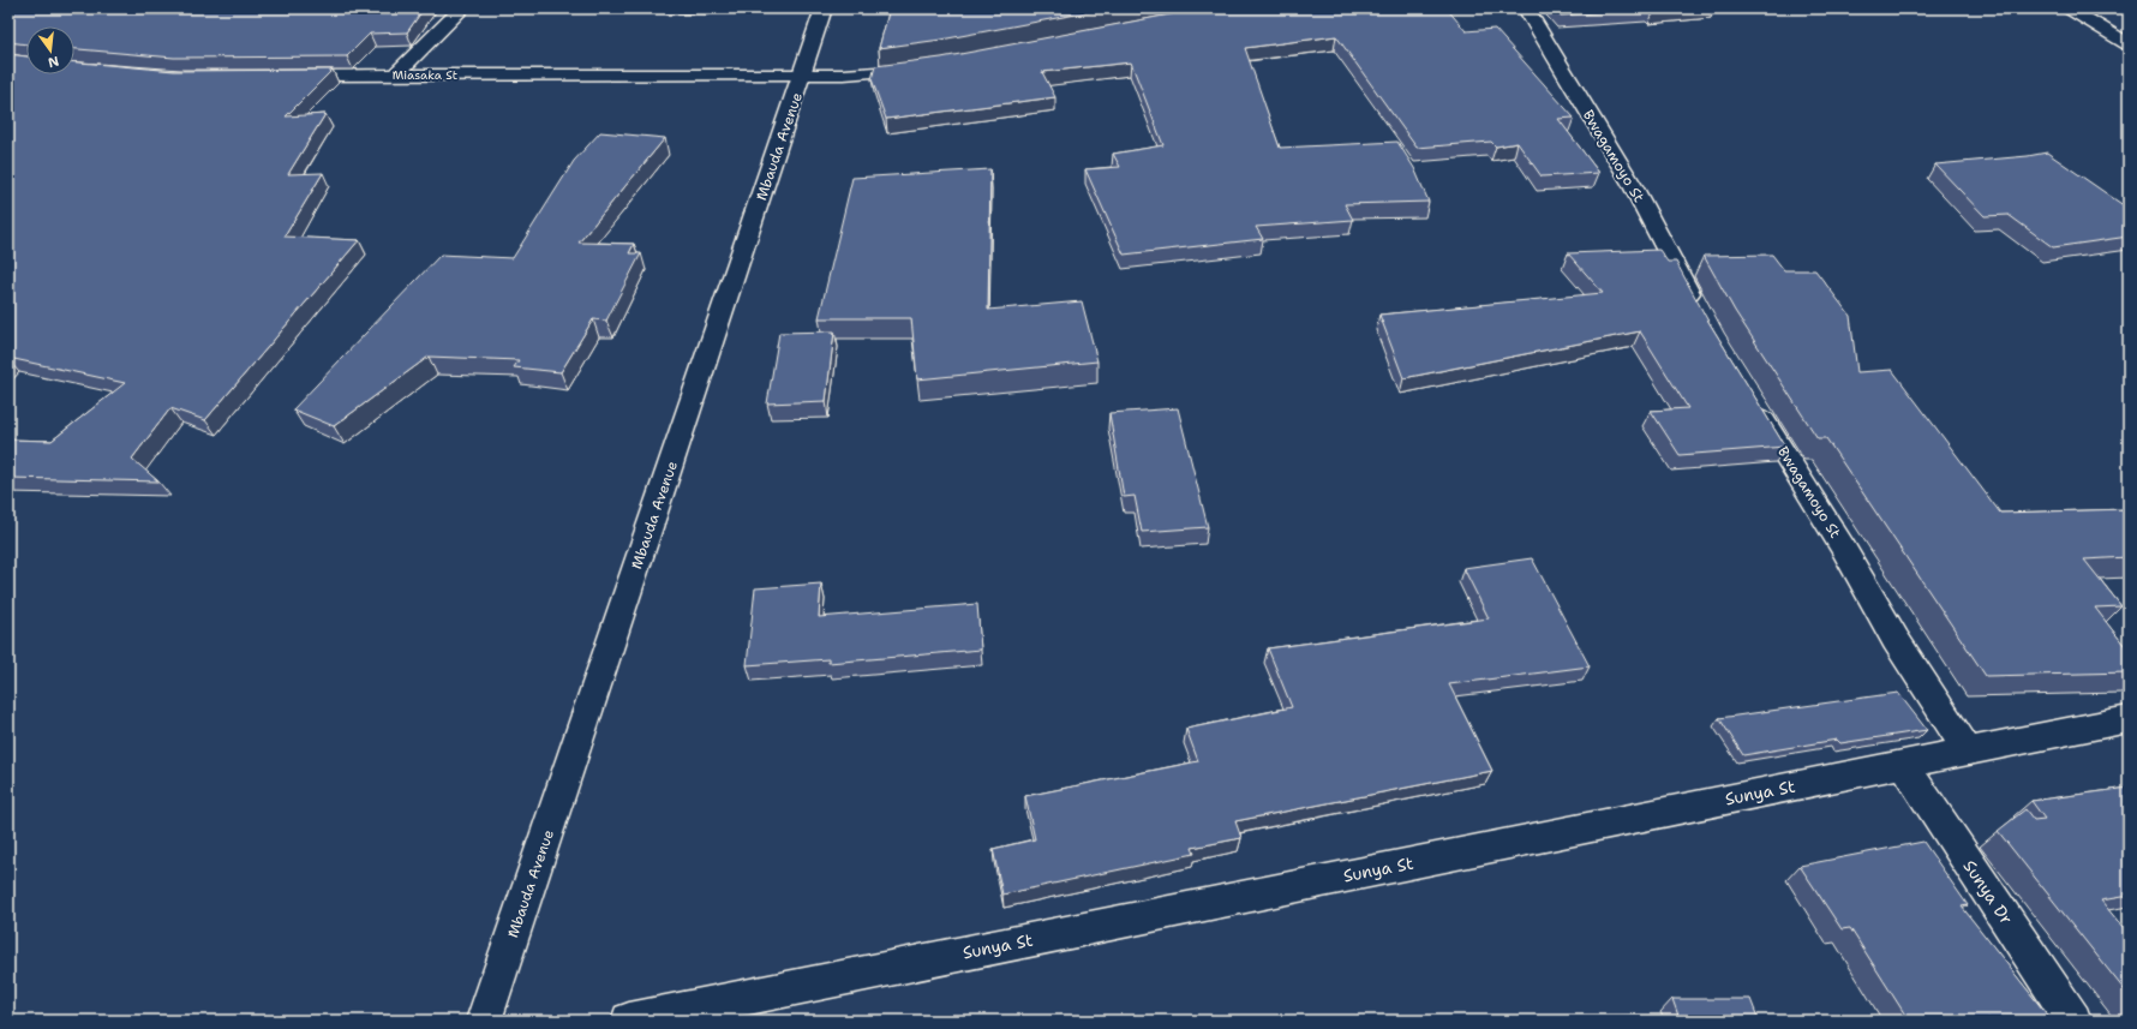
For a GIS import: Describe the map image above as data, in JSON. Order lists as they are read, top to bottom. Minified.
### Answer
{"streets":{"street":["Miasaka St","Mbauda Avenue","Bwagamoyo St","Sunya St","Sunya Dr"]},"crossings":[["Miasaka St","Mbauda Avenue"],["Bwagamoyo St","Sunya St"],["Sunya St","Sunya Dr"]],"north":"bottom"}
